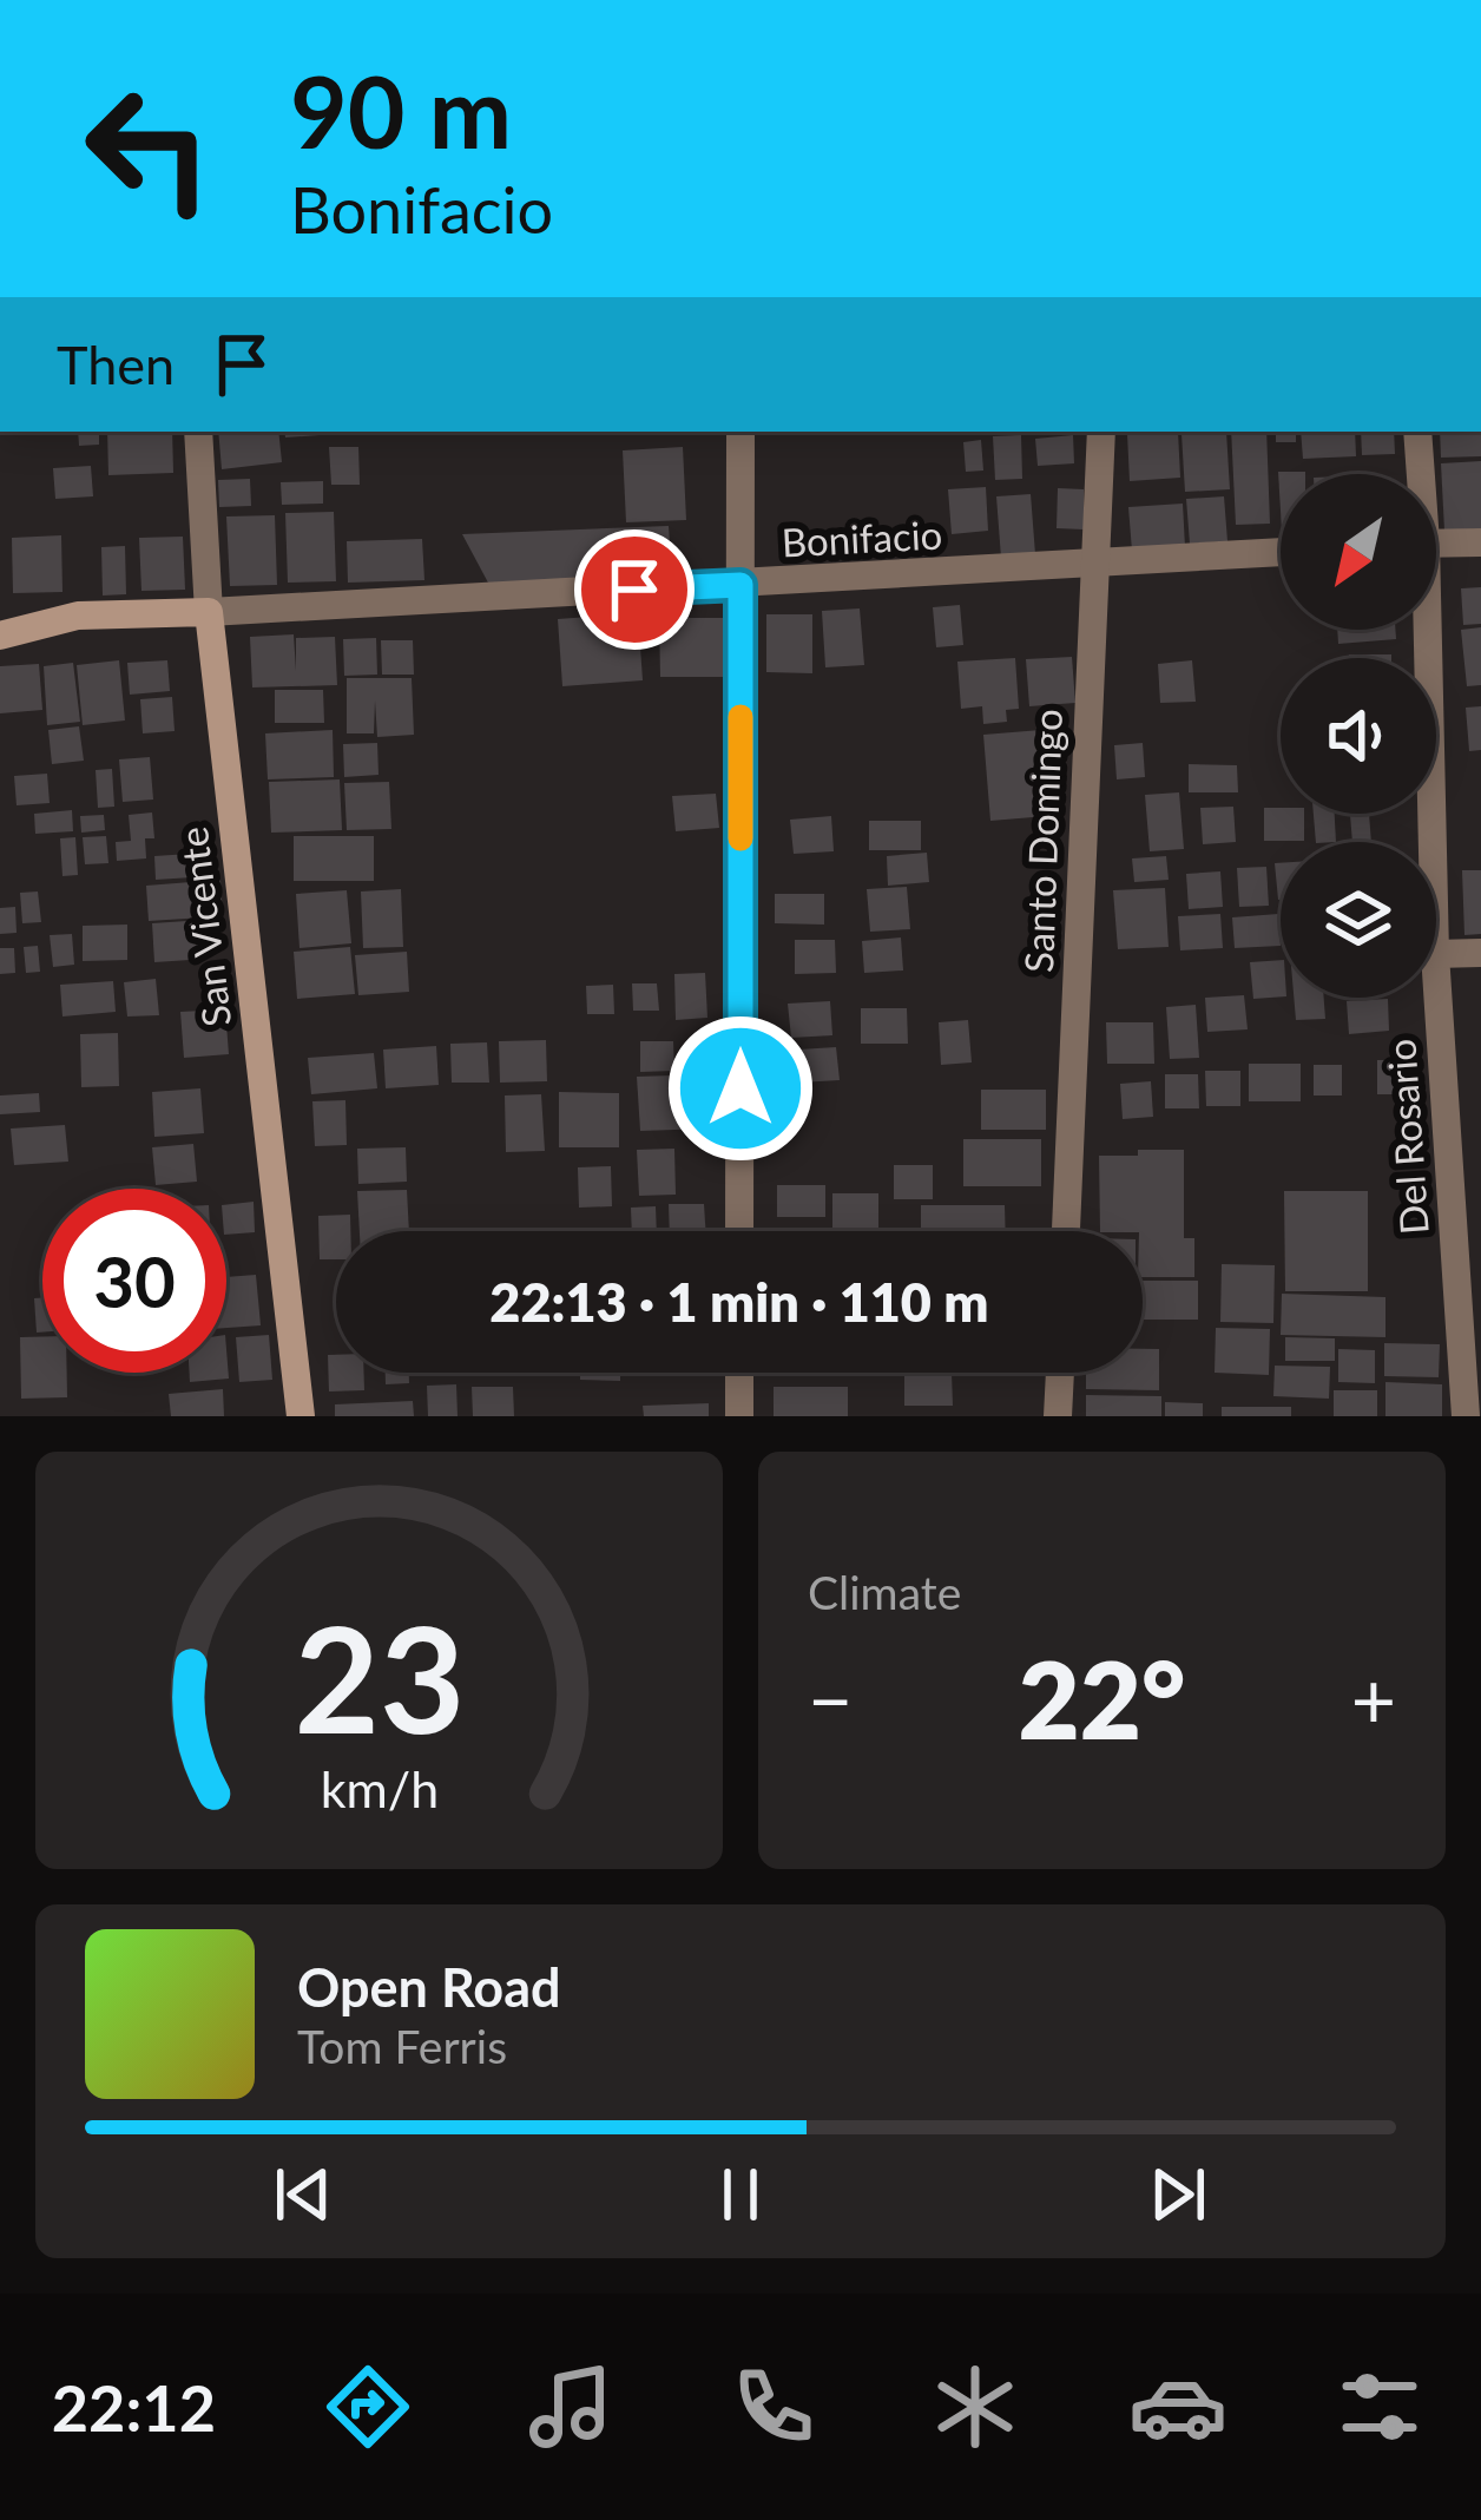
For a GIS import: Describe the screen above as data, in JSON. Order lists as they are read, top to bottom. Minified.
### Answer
{"streets":{"main road":["Bonifacio","San Vicente"],"street":["Santo Domingo","Del Rosario"]},"crossings":[["Bonifacio","Santo Domingo"],["Bonifacio","San Vicente"]],"north":"bottom left","page":{"turn":["90 m","Bonifacio"],"then":"Then","limit":"30","trip":"22:13 · 1 min · 110 m","tile":"Climate","heat":["−","22°","+"],"song":["Open Road","Tom Ferris"],"tabs":"22:12","gauge":["23","km/h"]}}
